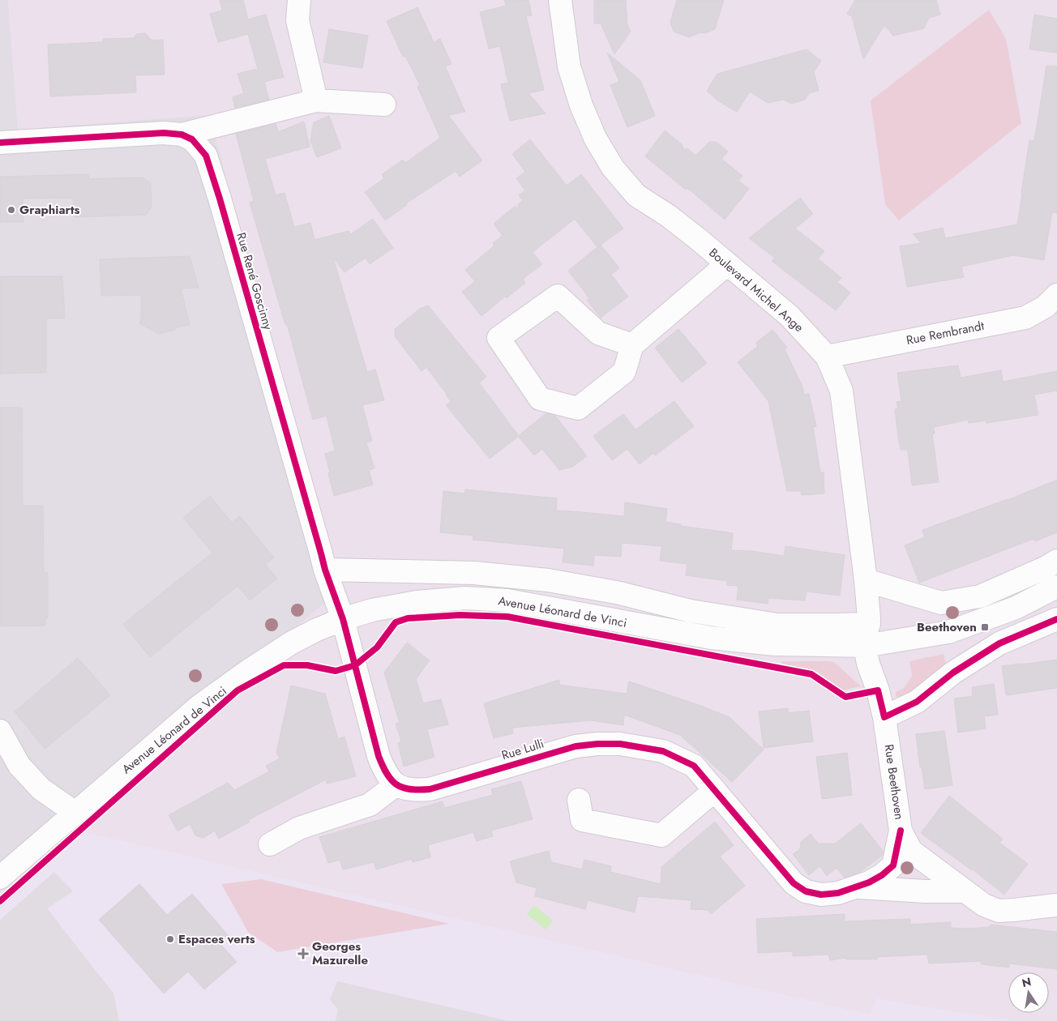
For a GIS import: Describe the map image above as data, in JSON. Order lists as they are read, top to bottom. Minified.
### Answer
{"streets":{"street":["Rue René Goscinny","Boulevard Michel Ange","Rue Rembrandt","Avenue Léonard de Vinci","Rue Lulli","Rue Beethoven"]},"crossings":[["Rue René Goscinny","Avenue Léonard de Vinci"],["Boulevard Michel Ange","Rue Rembrandt"],["Boulevard Michel Ange","Avenue Léonard de Vinci"],["Boulevard Michel Ange","Rue Beethoven"],["Avenue Léonard de Vinci","Rue Beethoven"]],"places":{"other":["Graphiarts","Espaces verts"],"transit":["Beethoven"],"health":["Georges Mazurelle"]},"north":"top"}
